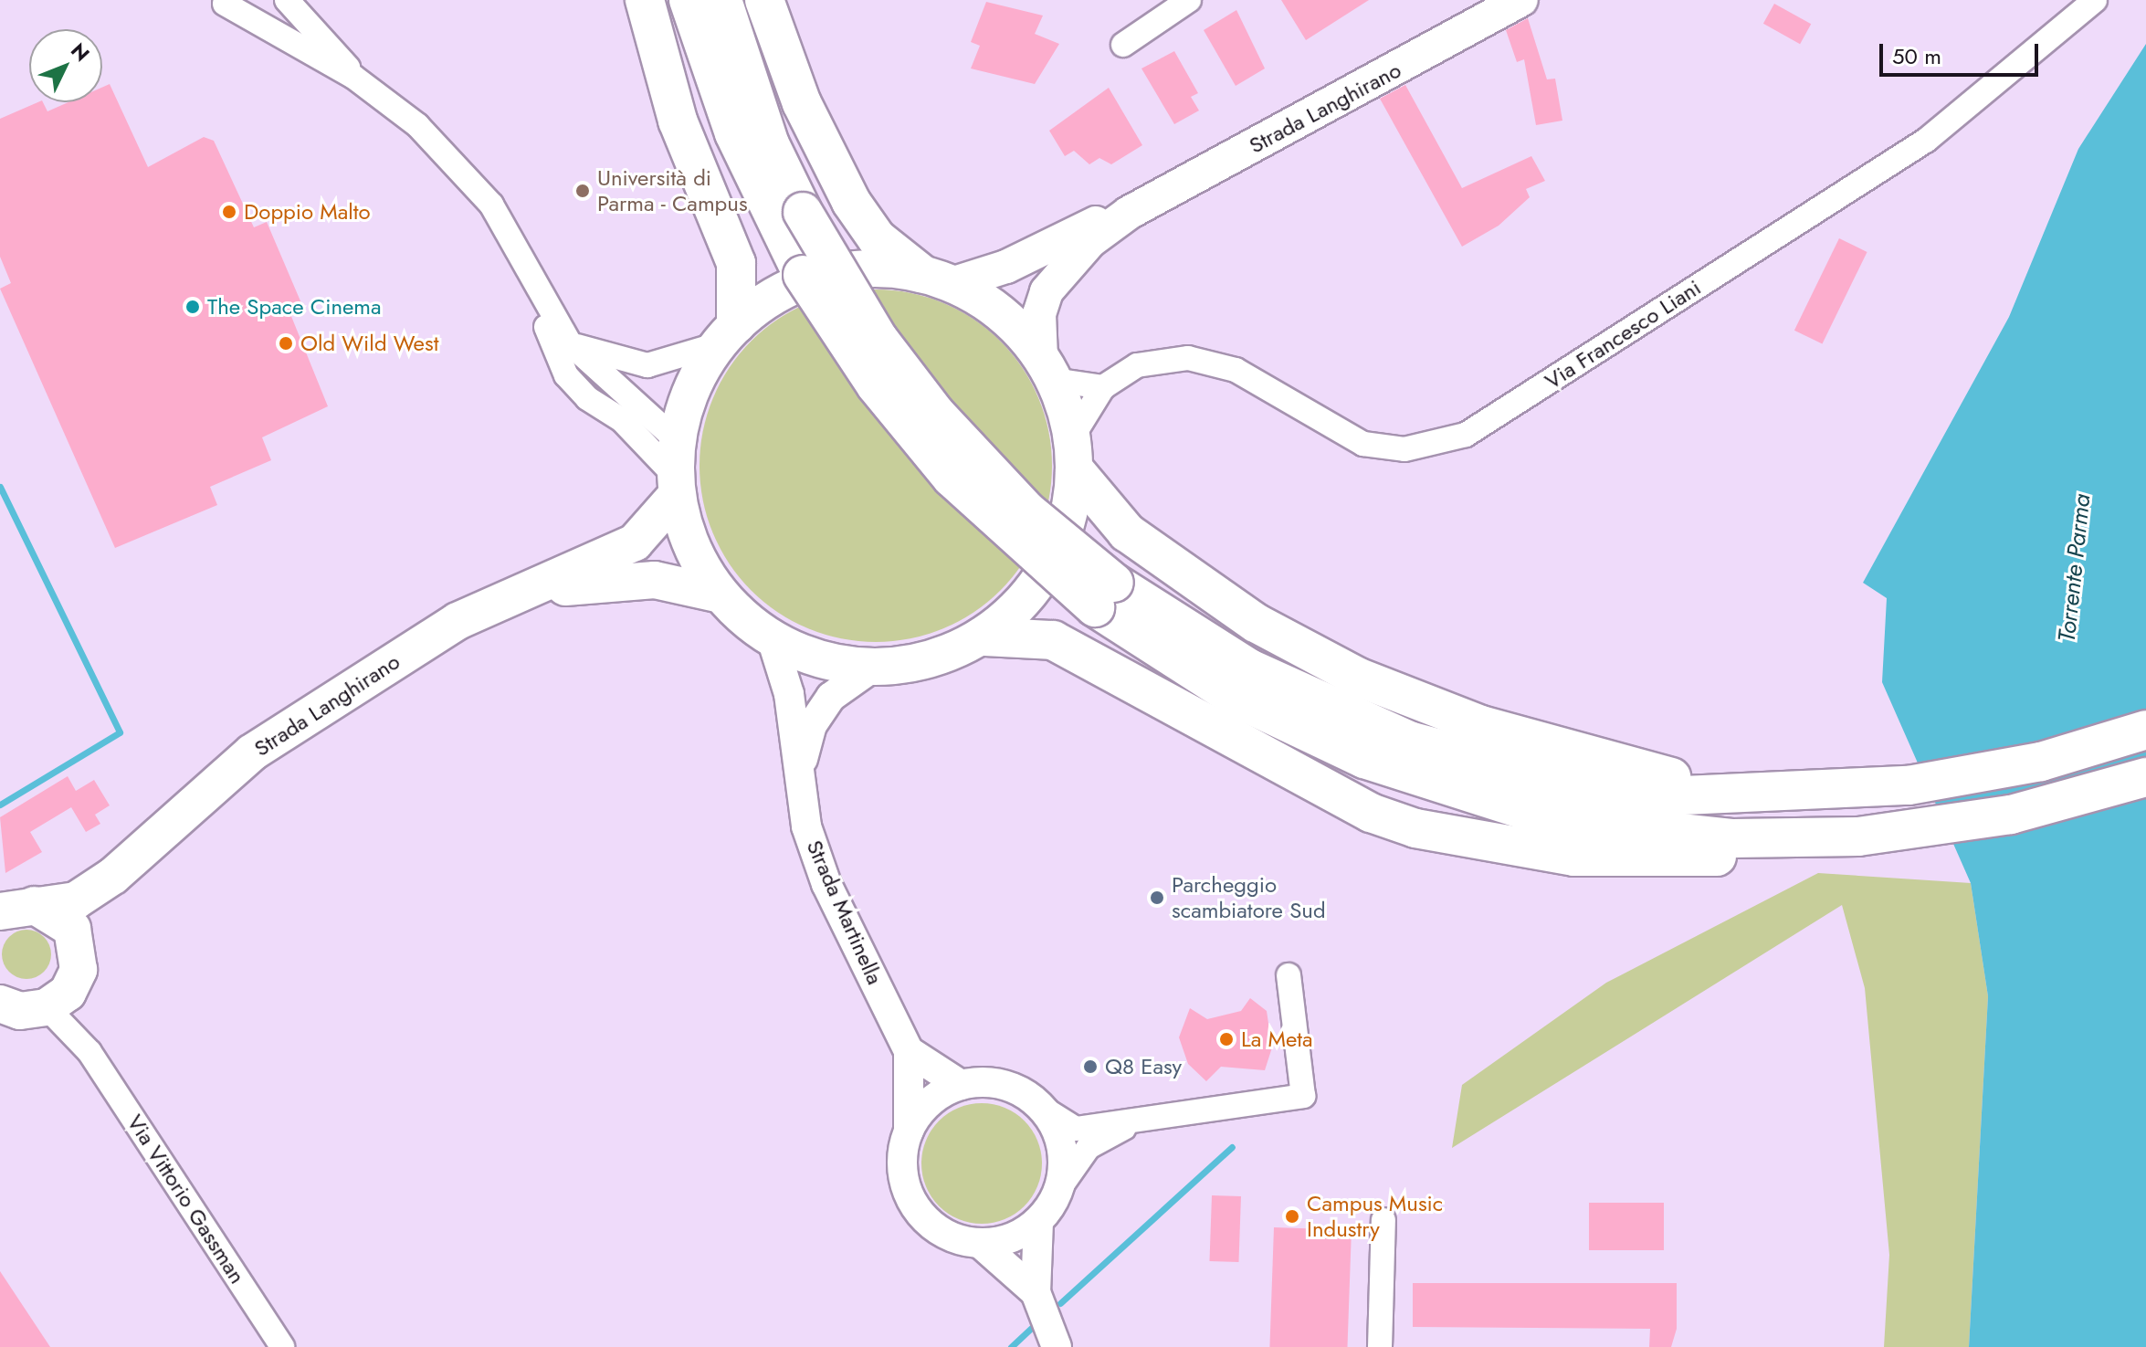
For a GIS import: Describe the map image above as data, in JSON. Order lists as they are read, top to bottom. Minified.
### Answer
{"streets":{"main road":["Strada Langhirano"],"street":["Via Francesco Liani","Strada Martinella","Via Vittorio Gassman"]},"crossings":[["Strada Langhirano","Via Francesco Liani"],["Strada Langhirano","Strada Martinella"],["Strada Langhirano","Via Vittorio Gassman"]],"water":["Torrente Parma"],"places":["Università di Parma - Campus","Doppio Malto","The Space Cinema","Old Wild West","Parcheggio scambiatore Sud","La Meta","Q8 Easy","Campus Music Industry"],"scale_bar":"50 m","north":"top right"}
